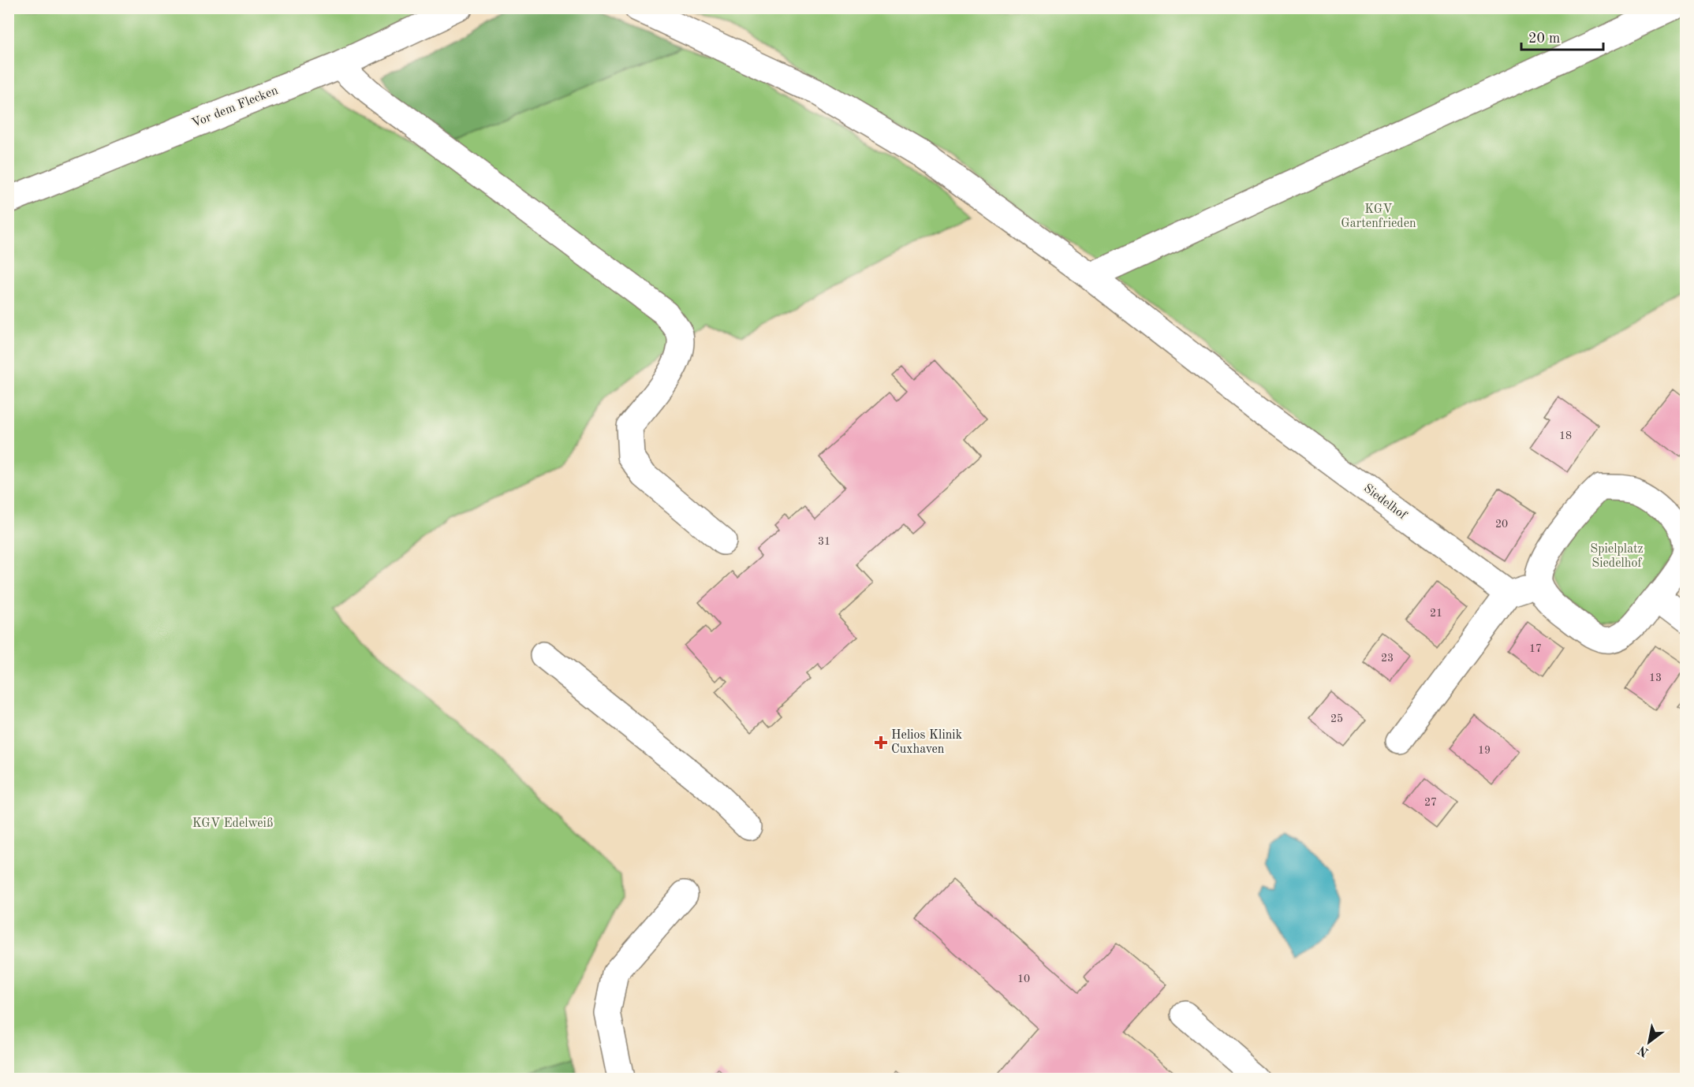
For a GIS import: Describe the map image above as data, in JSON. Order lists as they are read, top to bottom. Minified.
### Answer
{"streets":{"street":["Vor dem Flecken","Siedelhof"]},"parks":["KGV Gartenfrieden","Spielplatz Siedelhof","KGV Edelweiß"],"places":{"health":["Helios Klinik Cuxhaven"]},"house_numbers":["18","20","31","21","17","23","13","25","19","27","10"],"scale_bar":"20 m","north":"bottom left"}
